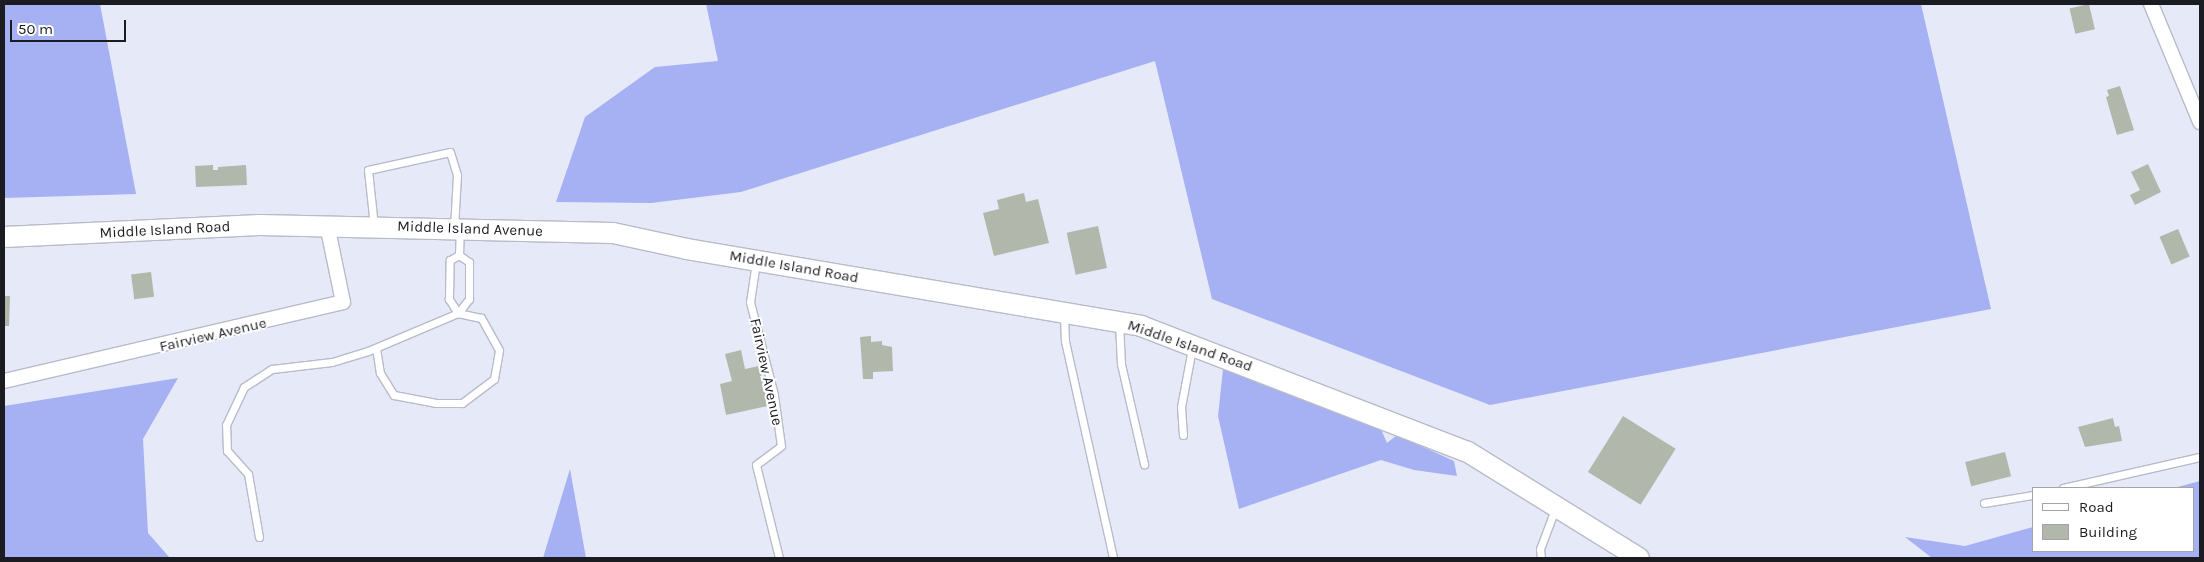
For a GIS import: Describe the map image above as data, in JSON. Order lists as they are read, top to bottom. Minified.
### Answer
{"streets":{"street":["Middle Island Avenue","Middle Island Road","Fairview Avenue"]},"crossings":[["Middle Island Avenue","Middle Island Road"],["Middle Island Avenue","Fairview Avenue"],["Middle Island Road","Fairview Avenue"]],"legend":["Road","Building"],"scale_bar":"50 m"}
